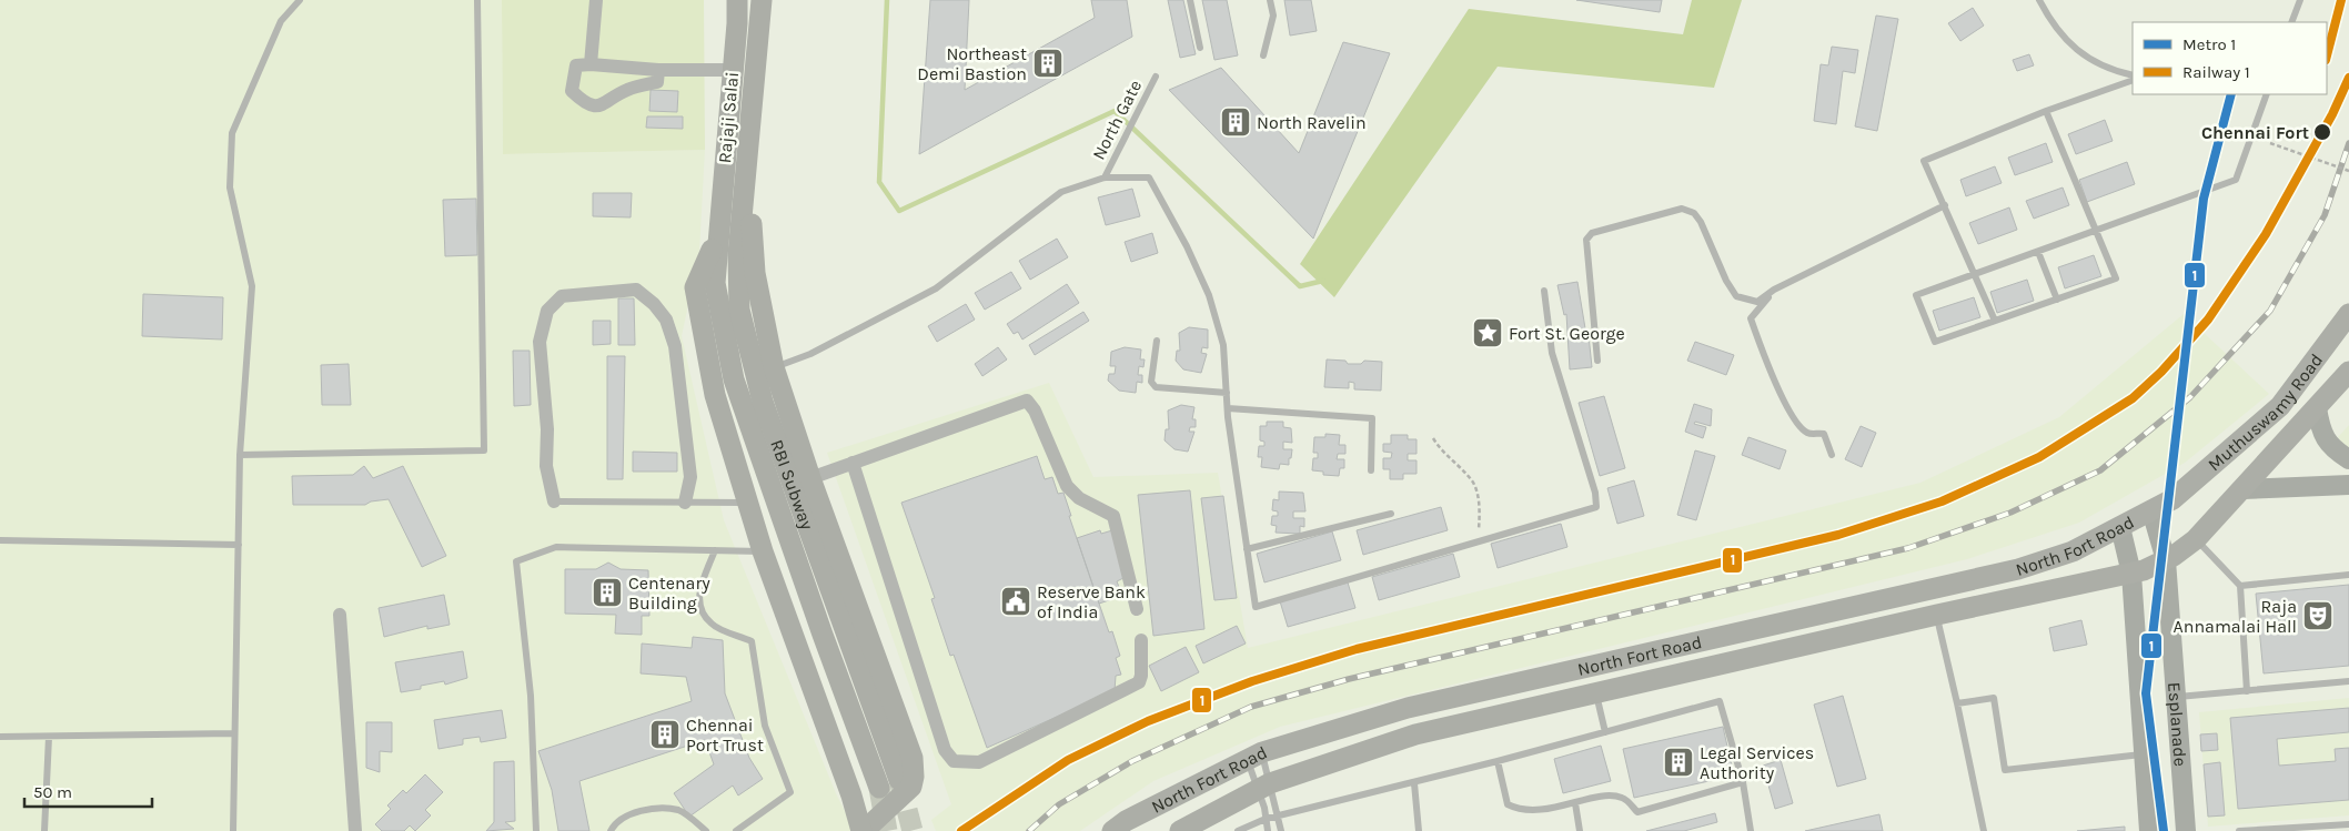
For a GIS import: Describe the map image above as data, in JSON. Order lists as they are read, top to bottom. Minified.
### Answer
{"streets":{"main road":["Rajaji Salai","Muthuswamy Road","RBI Subway","North Fort Road","Esplanade"],"lane":["North Gate"]},"crossings":[["Rajaji Salai","RBI Subway"],["Muthuswamy Road","North Fort Road"],["North Fort Road","Esplanade"]],"places":{"building":["Northeast Demi Bastion","North Ravelin","Centenary Building","Chennai Port Trust","Legal Services Authority"],"other":["Chennai Fort"],"place":["Fort St. George"],"public building":["Reserve Bank of India"],"theatre":["Raja Annamalai Hall"]},"lines":["rail line 1","metro line 1"],"legend":["Metro 1","Railway 1"],"scale_bar":"50 m"}
